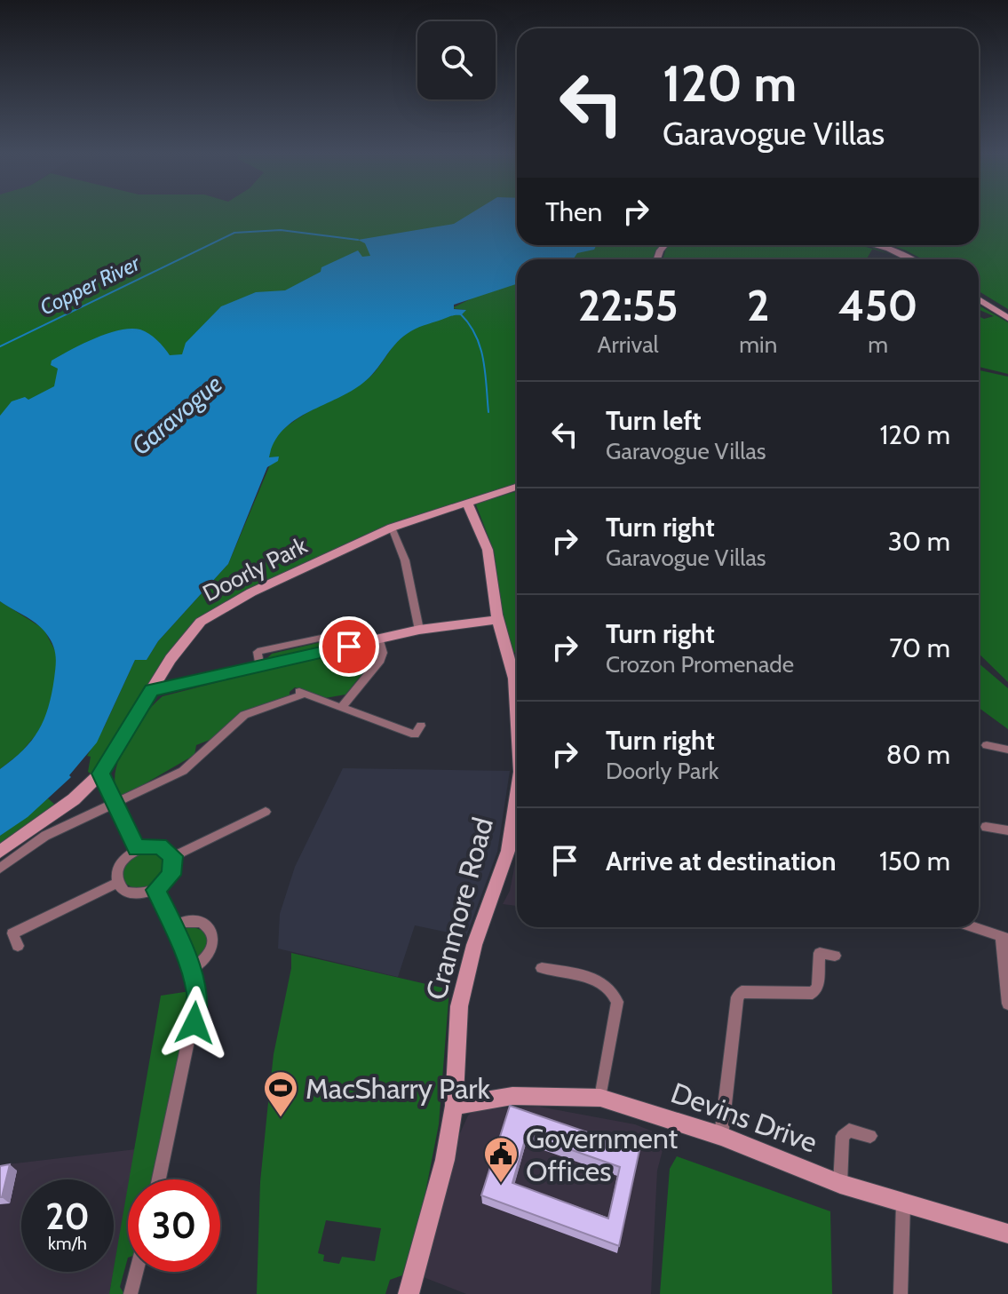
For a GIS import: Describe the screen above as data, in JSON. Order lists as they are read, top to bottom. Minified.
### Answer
{"streets":{"street":["Doorly Park","Cranmore Road","Devins Drive"]},"crossings":[["Cranmore Road","Devins Drive"]],"water":["Copper River","Garavogue"],"places":{"sports":["MacSharry Park"],"public building":["Government Offices"]},"page":{"turn":["120 m","Garavogue Villas"],"then":"Then","eta":["22:55","Arrival","2","min","450","m"],"list":[{"name":"Turn left","note":"Garavogue Villas","value":"120 m"},{"name":"Turn right","note":"Garavogue Villas","value":"30 m"},{"name":"Turn right","note":"Crozon Promenade","value":"70 m"},{"name":"Turn right","note":"Doorly Park","value":"80 m"},{"name":"Arrive at destination","value":"150 m"}],"speed":"20 km/h","limit":"30"}}
